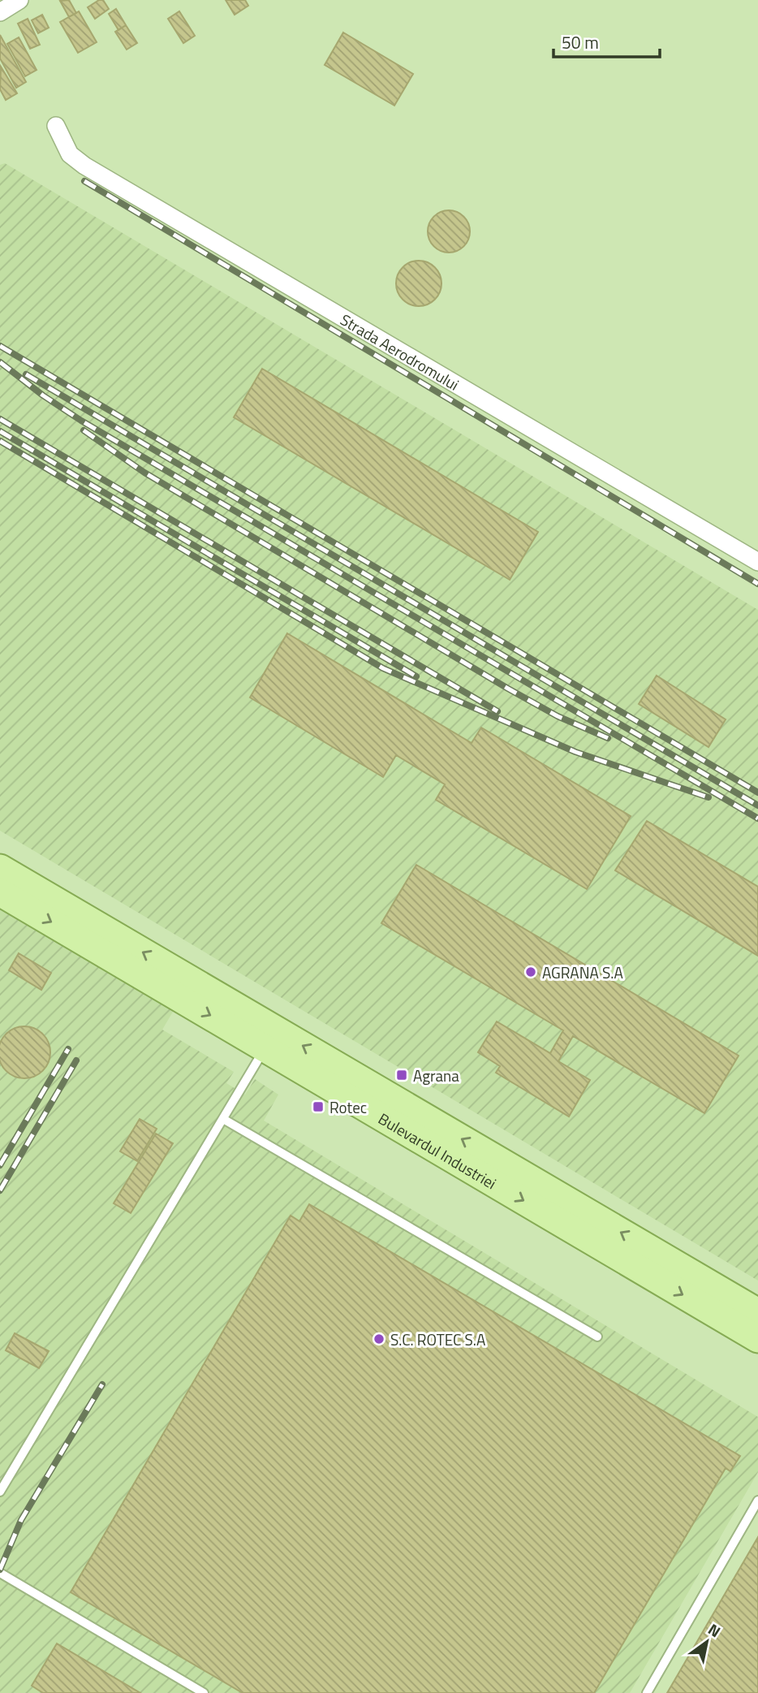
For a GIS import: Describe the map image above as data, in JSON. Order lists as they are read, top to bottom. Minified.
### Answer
{"streets":{"main road":["Bulevardul Industriei"],"street":["Strada Aerodromului"]},"places":{"other":["AGRANA S.A","S.C. ROTEC S.A"],"transit":["Agrana","Rotec"]},"scale_bar":"50 m","north":"top right"}
